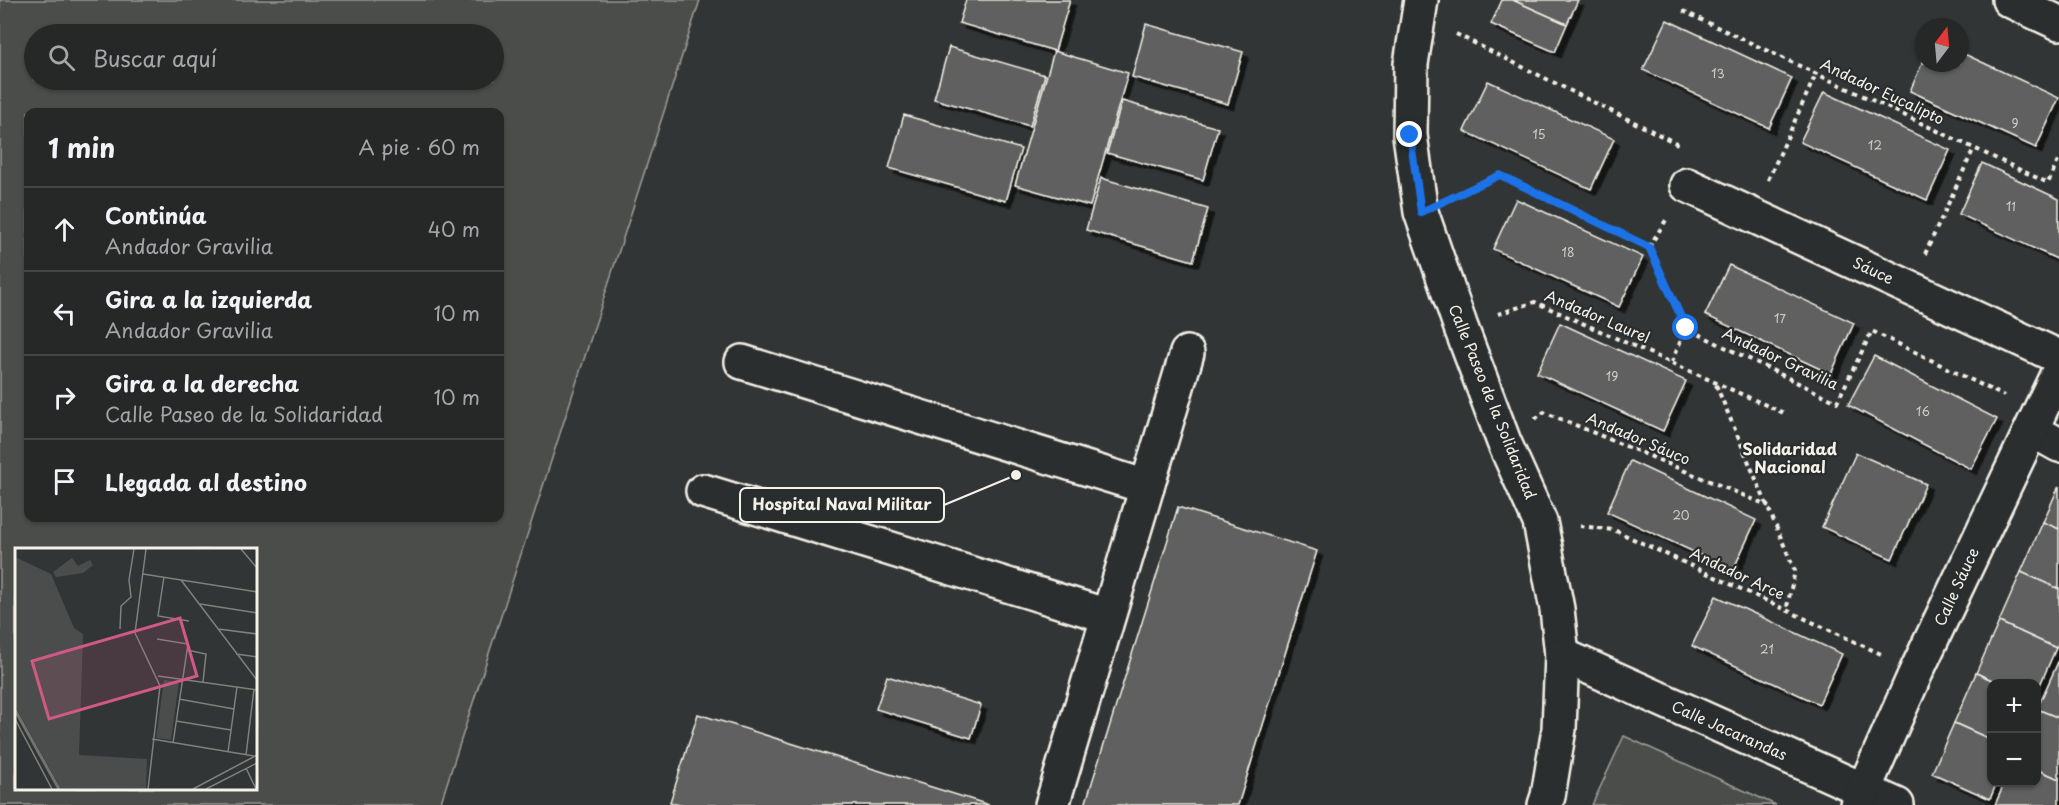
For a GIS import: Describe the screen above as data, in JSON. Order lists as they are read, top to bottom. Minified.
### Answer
{"streets":{"street":["Sáuce","Calle Paseo de la Solidaridad","Calle Sáuce","Calle Jacarandas"],"path":["Andador Eucalipto","Andador Laurel","Andador Gravilia","Andador Sáuco","Andador Arce"]},"crossings":[["Andador Laurel","Calle Paseo de la Solidaridad"],["Andador Gravilia","Calle Sáuce"],["Calle Paseo de la Solidaridad","Andador Sáuco"],["Calle Paseo de la Solidaridad","Andador Arce"],["Calle Paseo de la Solidaridad","Calle Jacarandas"],["Andador Arce","Calle Sáuce"],["Calle Sáuce","Calle Jacarandas"]],"districts":["Solidaridad Nacional"],"places":["Hospital Naval Militar"],"house_numbers":["13","9","15","12","11","18","17","19","16","20","21"],"north":"top","page":{"search":"Buscar aquí","heading":["1 min","A pie · 60 m"],"list":[["Continúa","Andador Gravilia","40 m"],["Gira a la izquierda","Andador Gravilia","10 m"],["Gira a la derecha","Calle Paseo de la Solidaridad","10 m"],"Llegada al destino"],"map_buttons":["+","−"]}}
